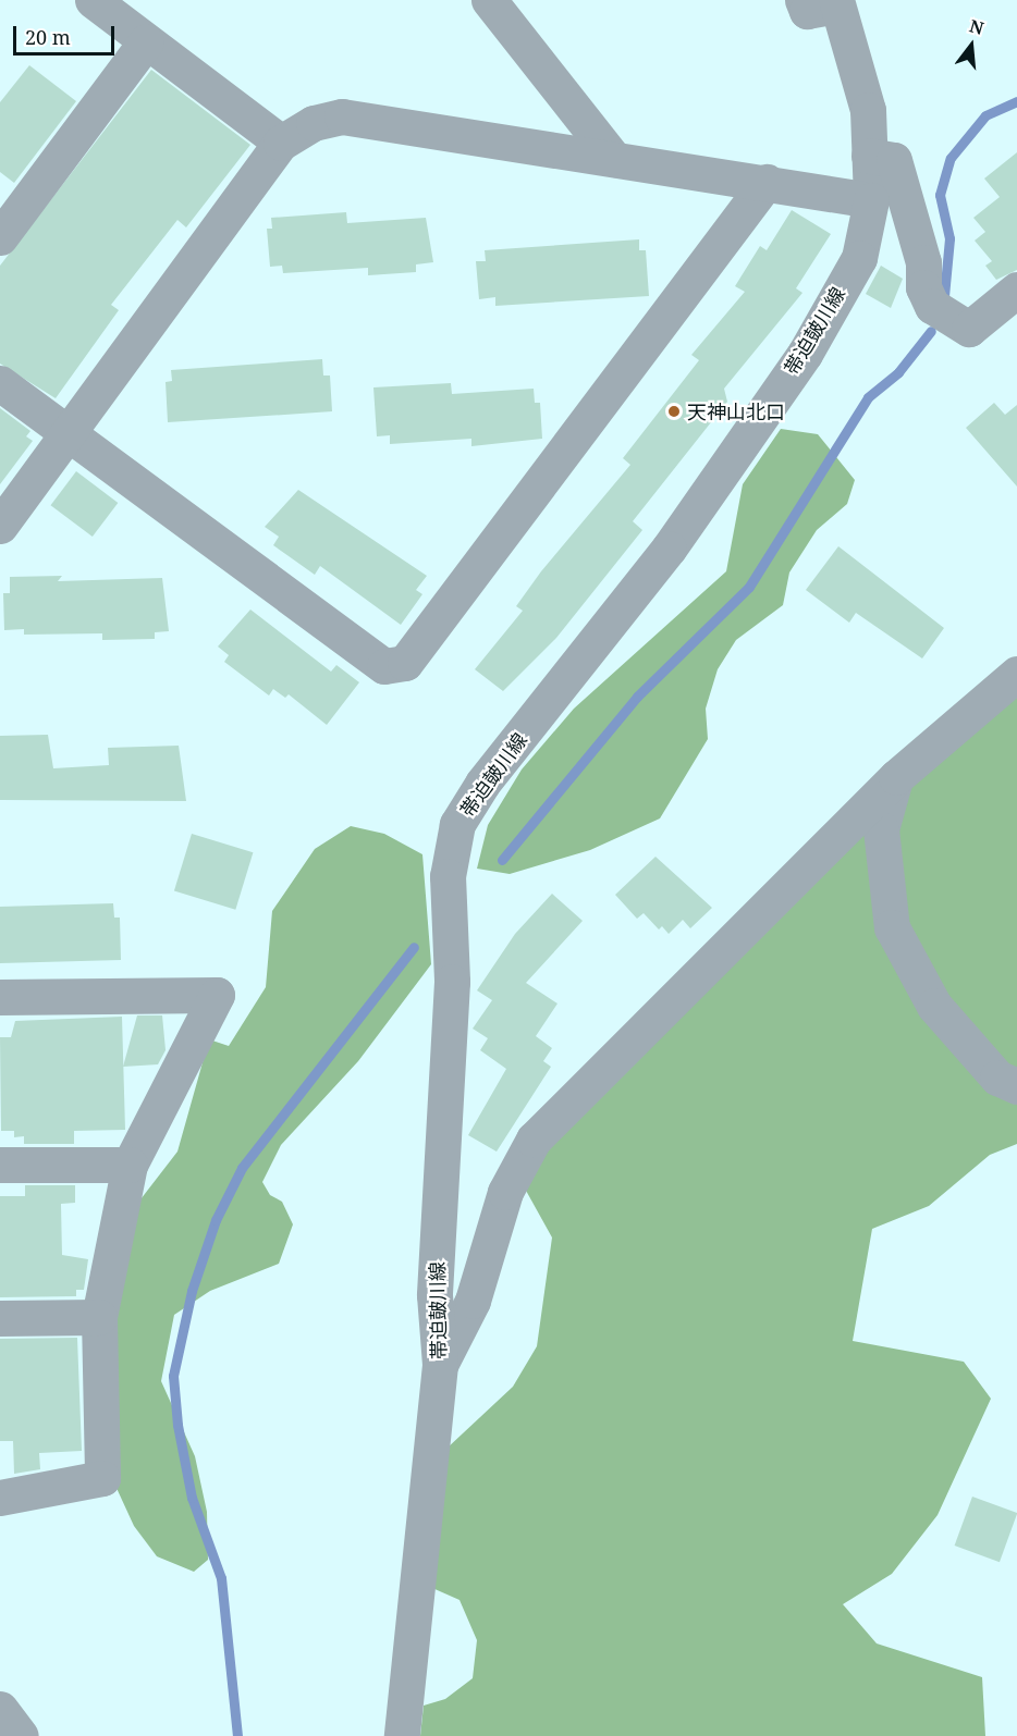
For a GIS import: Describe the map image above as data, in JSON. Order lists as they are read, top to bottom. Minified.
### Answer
{"streets":{"street":["帯迫皷川線"]},"places":["天神山北口"],"scale_bar":"20 m","north":"top"}
